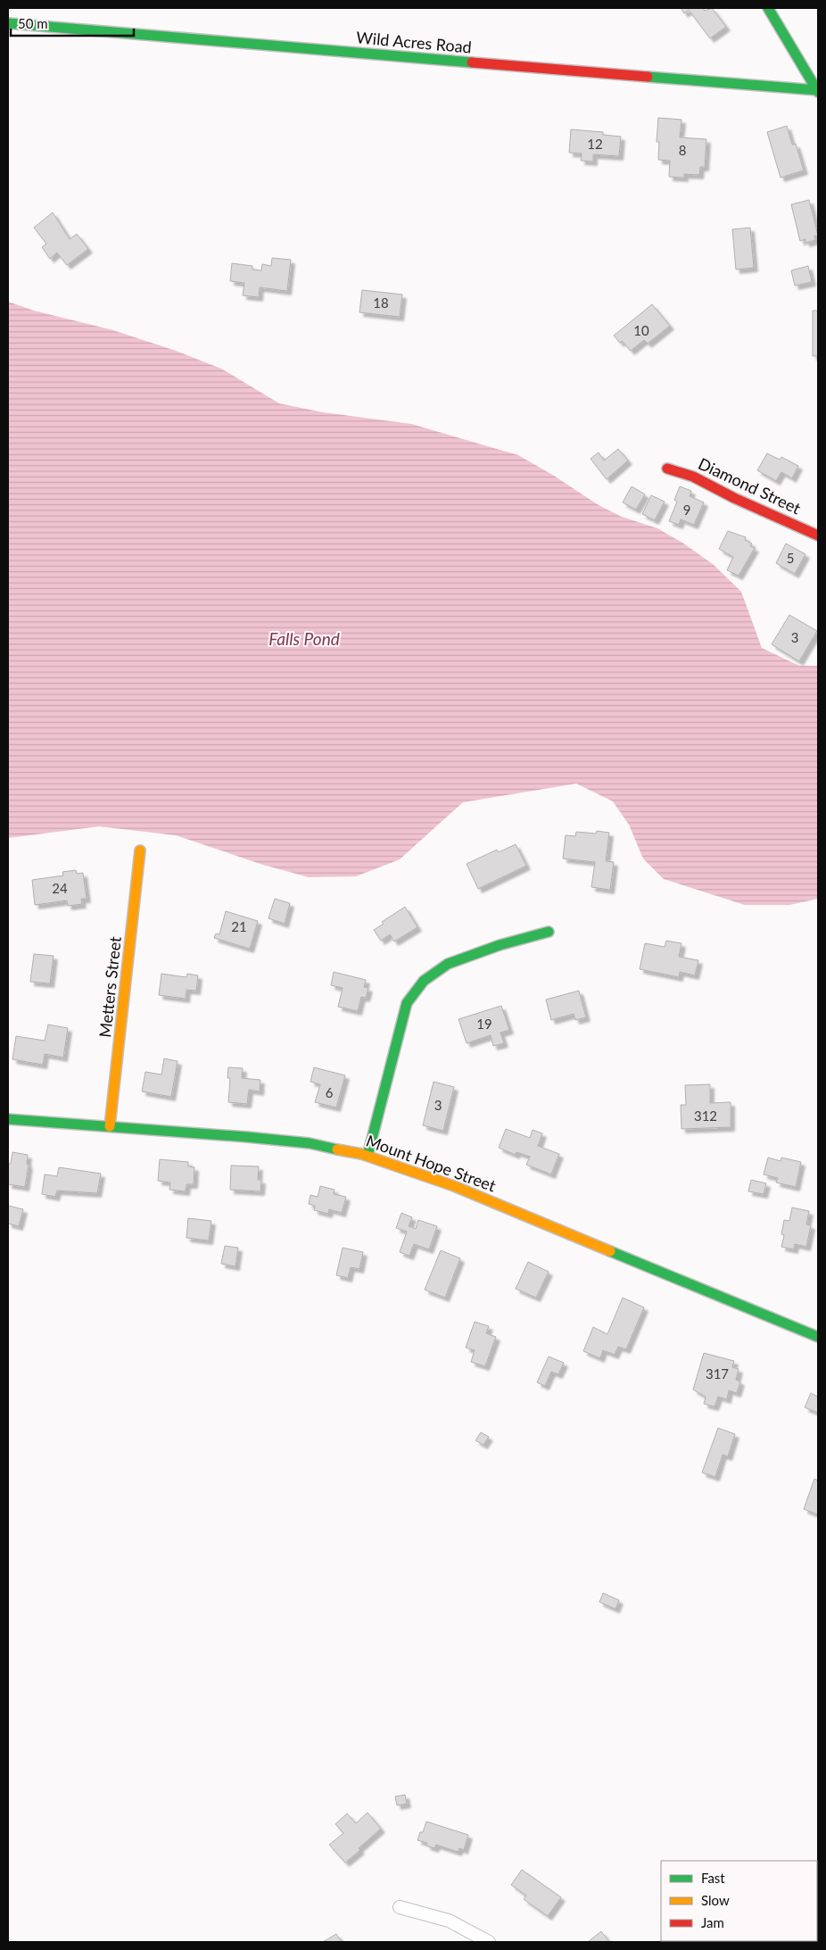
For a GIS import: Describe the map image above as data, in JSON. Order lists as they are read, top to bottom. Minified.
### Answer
{"streets":{"street":["Wild Acres Road","Diamond Street","Metters Street","Mount Hope Street"]},"crossings":[["Metters Street","Mount Hope Street"]],"water":["Falls Pond"],"house_numbers":["12","8","18","10","9","5","3","24","21","19","6","3","312","317"],"legend":["Fast","Slow","Jam"],"scale_bar":"50 m"}
